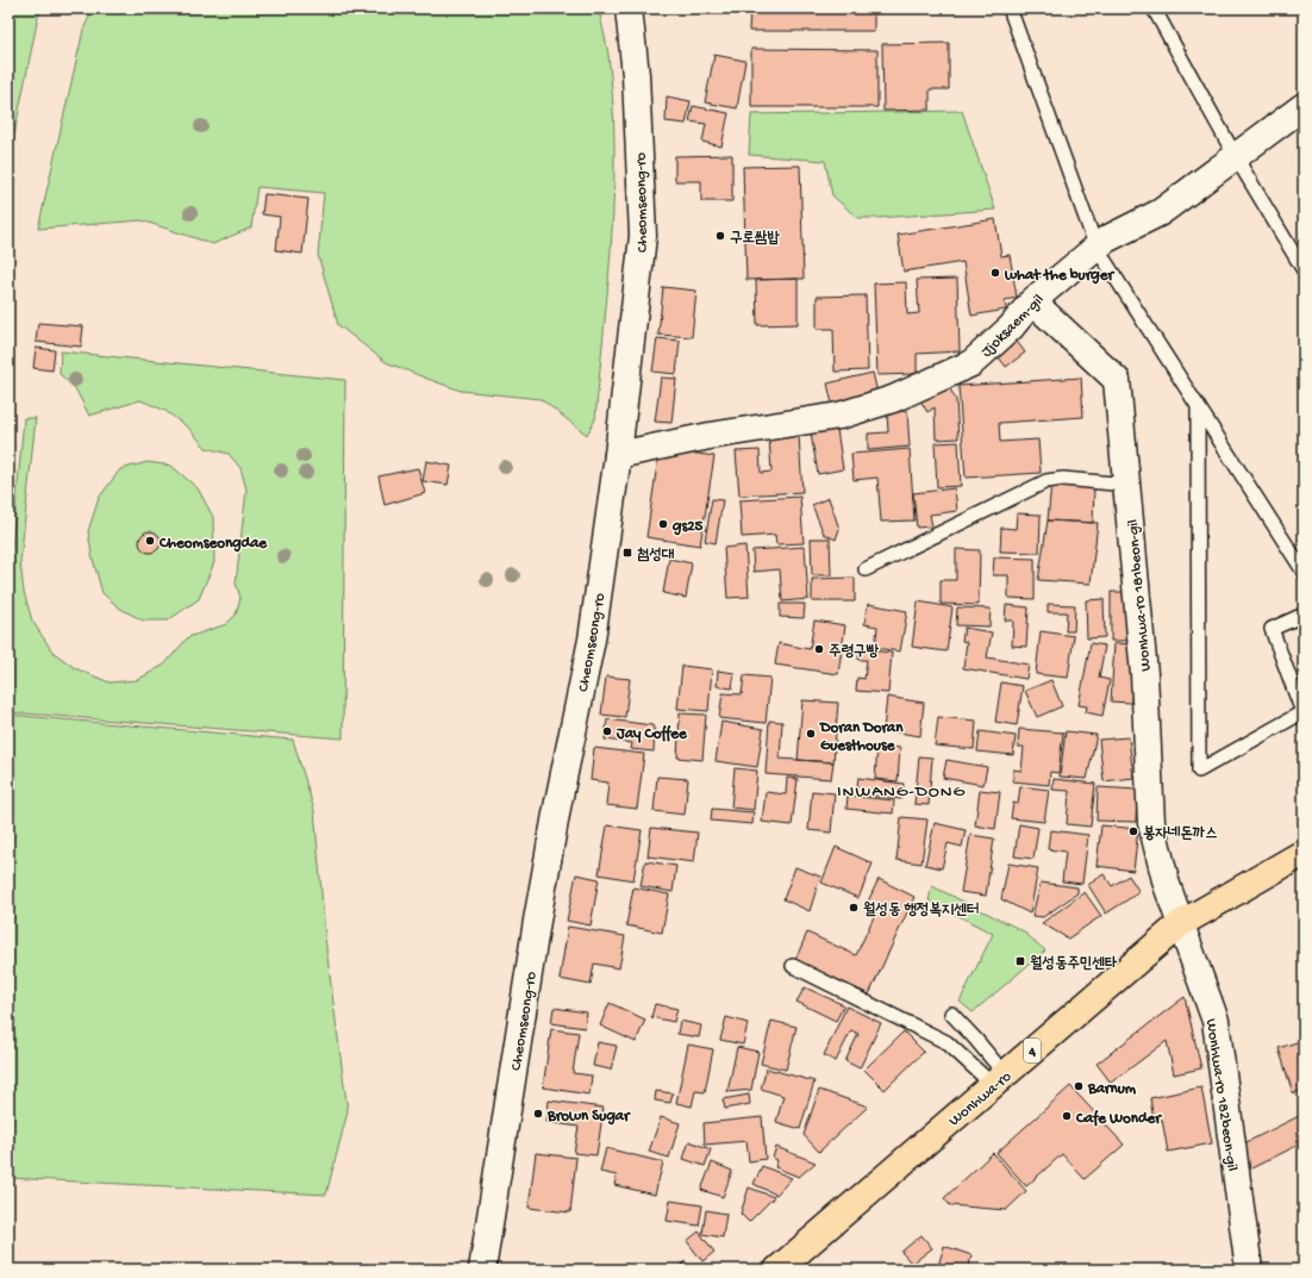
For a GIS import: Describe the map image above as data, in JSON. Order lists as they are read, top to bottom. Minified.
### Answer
{"streets":{"main road":["4","Wonhwa-ro"],"street":["Cheomseong-ro","Jjoksaem-gil","Wonhwa-ro 181beon-gil","Wonhwa-ro 182beon-gil"]},"crossings":[["Cheomseong-ro","Jjoksaem-gil"],["Jjoksaem-gil","Wonhwa-ro 181beon-gil"],["Wonhwa-ro 181beon-gil","Wonhwa-ro 182beon-gil"],["Wonhwa-ro 181beon-gil","Wonhwa-ro"],["Wonhwa-ro 182beon-gil","Wonhwa-ro"]],"districts":["INWANG-DONG"],"places":{"other":["구로쌈밥","what the burger","gs25","Cheomseongdae","주령구빵","Jay Coffee","Doran Doran Guesthouse","봉자네돈까스","월성동 행정복지센터","Barnum","Brown Sugar","Cafe Wonder"],"transit":["첨성대","월성동주민센타"]}}
